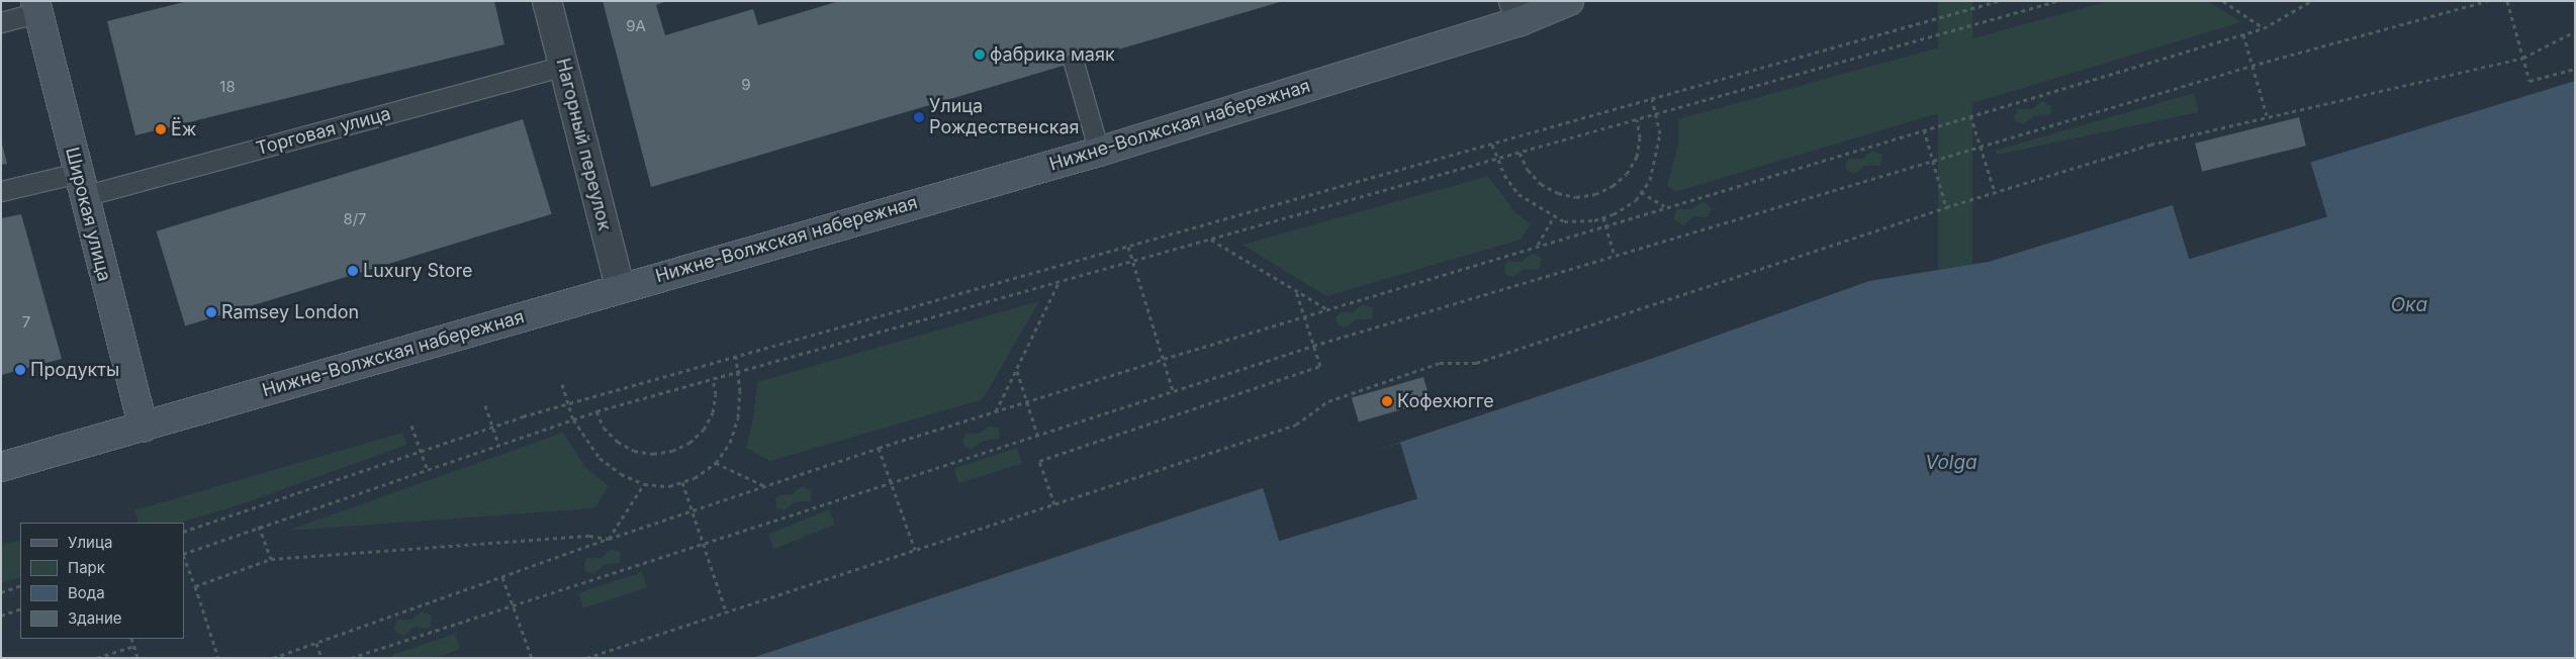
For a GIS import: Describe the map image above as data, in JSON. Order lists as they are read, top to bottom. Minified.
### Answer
{"streets":{"main road":["Нижне-Волжская набережная","Широкая улица"],"street":["Нагорный переулок"],"lane":["Торговая улица"]},"crossings":[["Нижне-Волжская набережная","Нагорный переулок"],["Нижне-Волжская набережная","Широкая улица"],["Торговая улица","Нагорный переулок"],["Торговая улица","Широкая улица"]],"water":["Ока","Volga"],"places":["фабрика маяк","Улица Рождественская","Ёж","Luxury Store","Ramsey London","Продукты","Кофехюгге"],"house_numbers":["9А","9","18","8/7","7"],"legend":["Улица","Парк","Вода","Здание"]}
